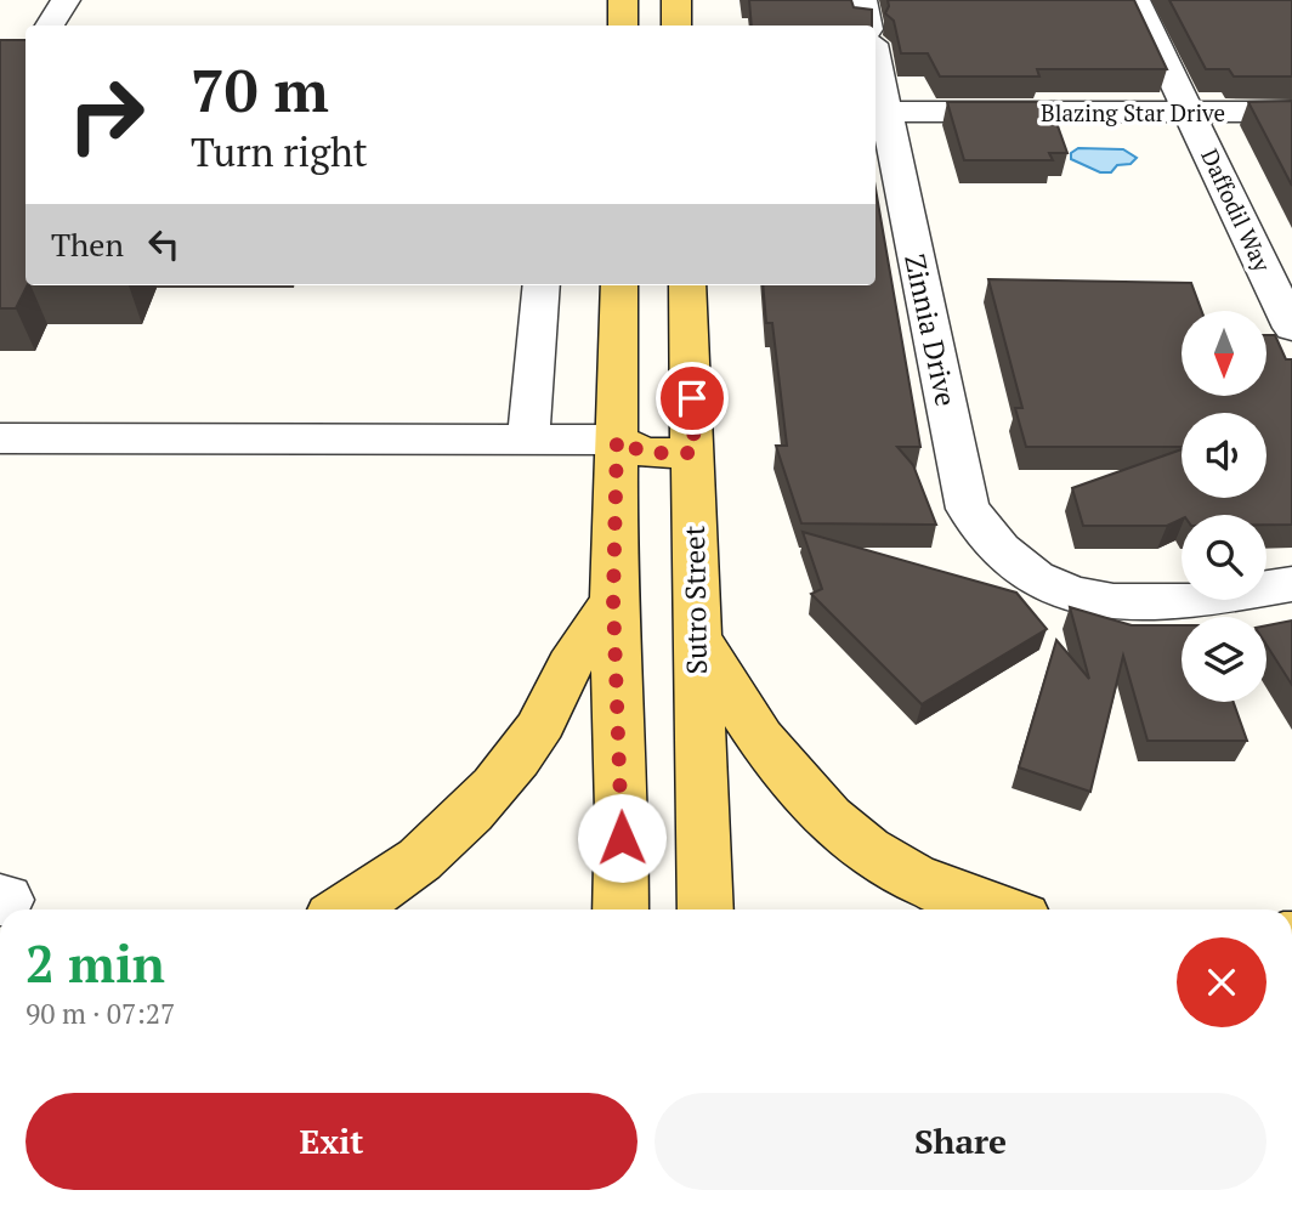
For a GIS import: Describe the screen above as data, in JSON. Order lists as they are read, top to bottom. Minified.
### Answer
{"streets":{"main road":["Sutro Street"],"street":["Blazing Star Drive","Daffodil Way","Zinnia Drive"]},"crossings":[["Blazing Star Drive","Daffodil Way"],["Blazing Star Drive","Zinnia Drive"]],"north":"bottom","page":{"turn":["70 m","Turn right"],"then":"Then","heading":["2 min","90 m · 07:27"],"buttons":["Exit","Share"]}}
